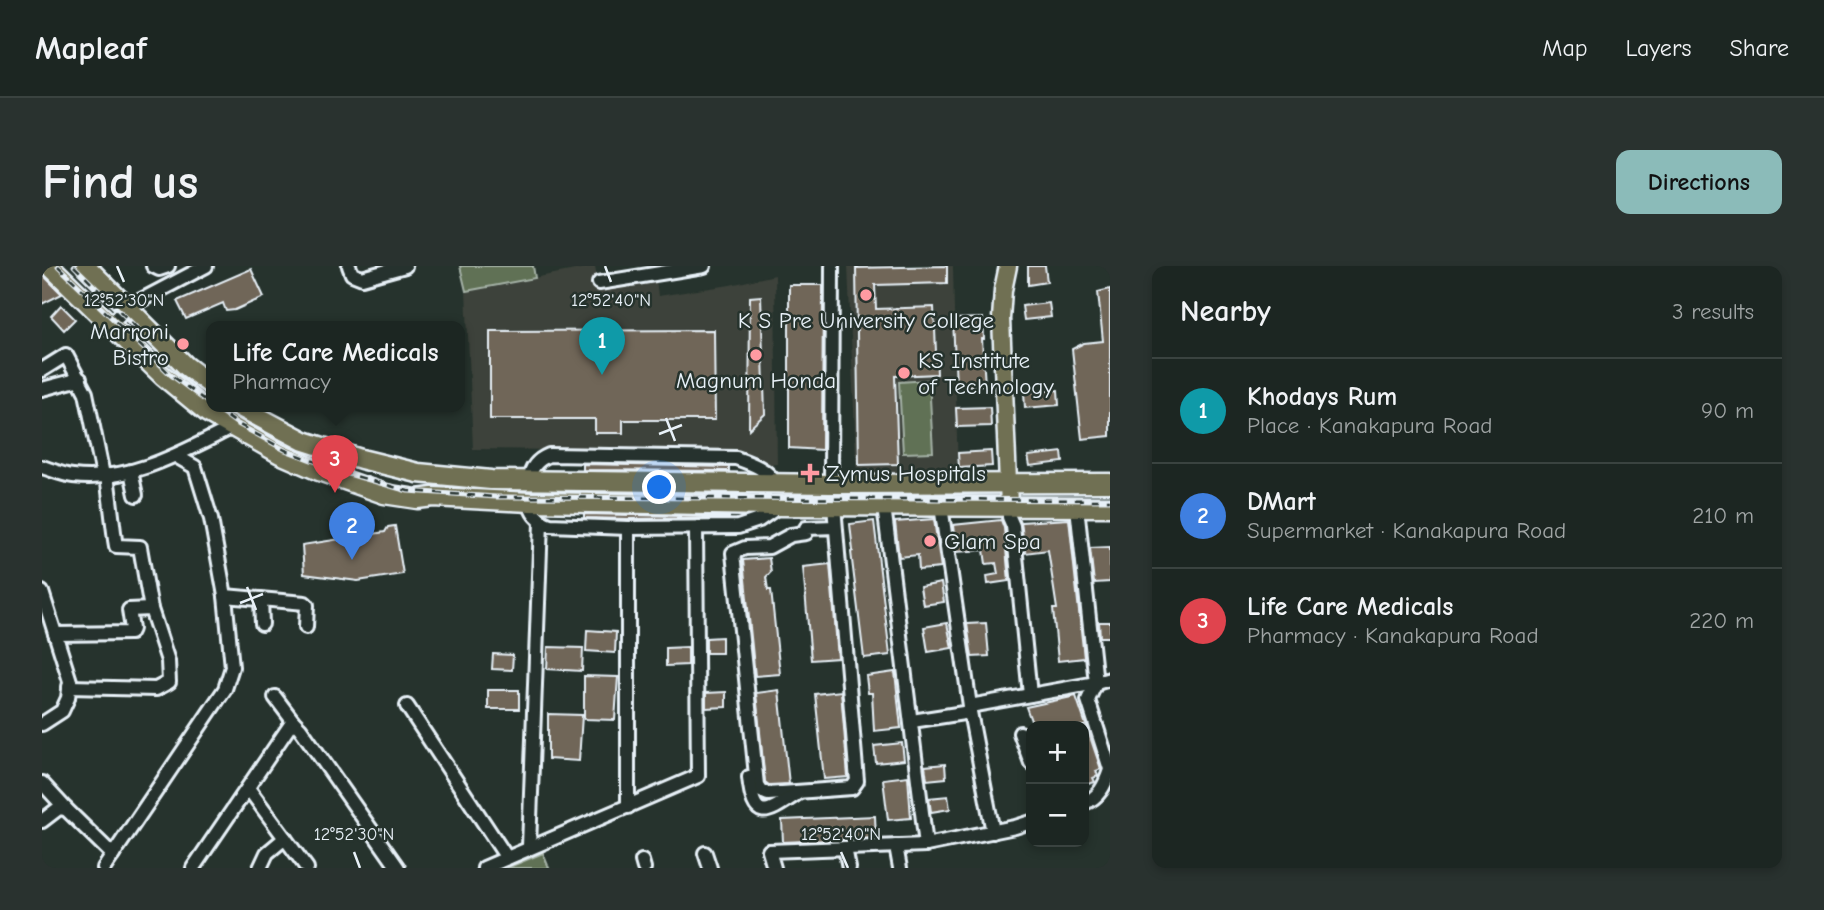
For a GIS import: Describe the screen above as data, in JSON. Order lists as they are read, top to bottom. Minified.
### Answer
{"places":{"other":["K S Pre University College","Marroni Bistro","Magnum Honda","KS Institute of Technology","Glam Spa"],"health":["Zymus Hospitals"]},"page":{"header":"Mapleaf","nav":["Map","Layers","Share"],"buttons":"Directions","title":"Find us","heading":["Nearby","3 results"],"pins":["1","3","2"],"popup":["Life Care Medicals","Pharmacy"],"list":[{"mark":"1","name":"Khodays Rum","note":"Place · Kanakapura Road","value":"90 m"},{"mark":"2","name":"DMart","note":"Supermarket · Kanakapura Road","value":"210 m"},{"mark":"3","name":"Life Care Medicals","note":"Pharmacy · Kanakapura Road","value":"220 m"}],"map_buttons":["+","−"]},"coordinates":["12°52'30\"N","12°52'40\"N"]}
